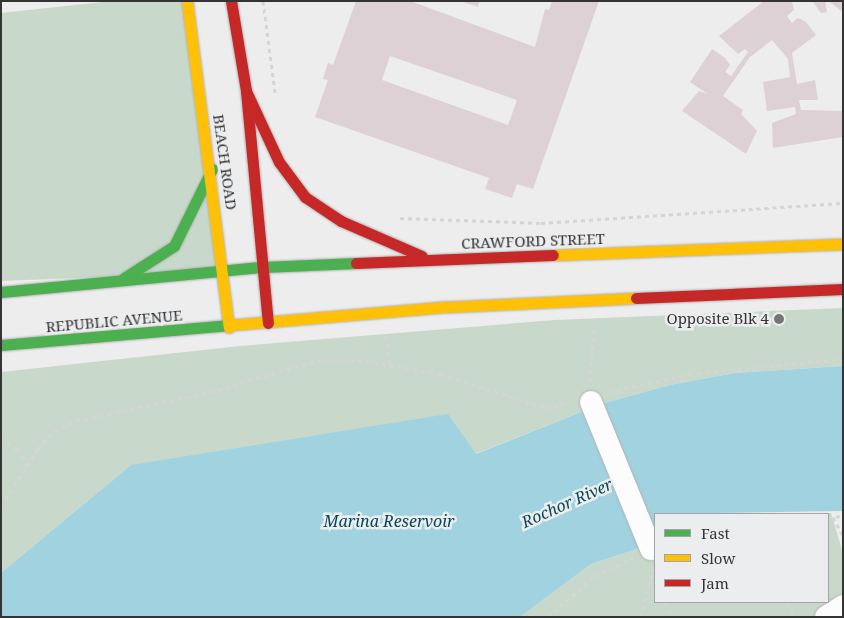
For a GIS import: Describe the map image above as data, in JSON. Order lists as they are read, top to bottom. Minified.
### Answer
{"streets":{"main road":["BEACH ROAD","CRAWFORD STREET","REPUBLIC AVENUE"]},"crossings":[["BEACH ROAD","CRAWFORD STREET"],["BEACH ROAD","REPUBLIC AVENUE"]],"water":["Rochor River","Marina Reservoir"],"places":["Opposite Blk 4"],"legend":["Fast","Slow","Jam"]}
